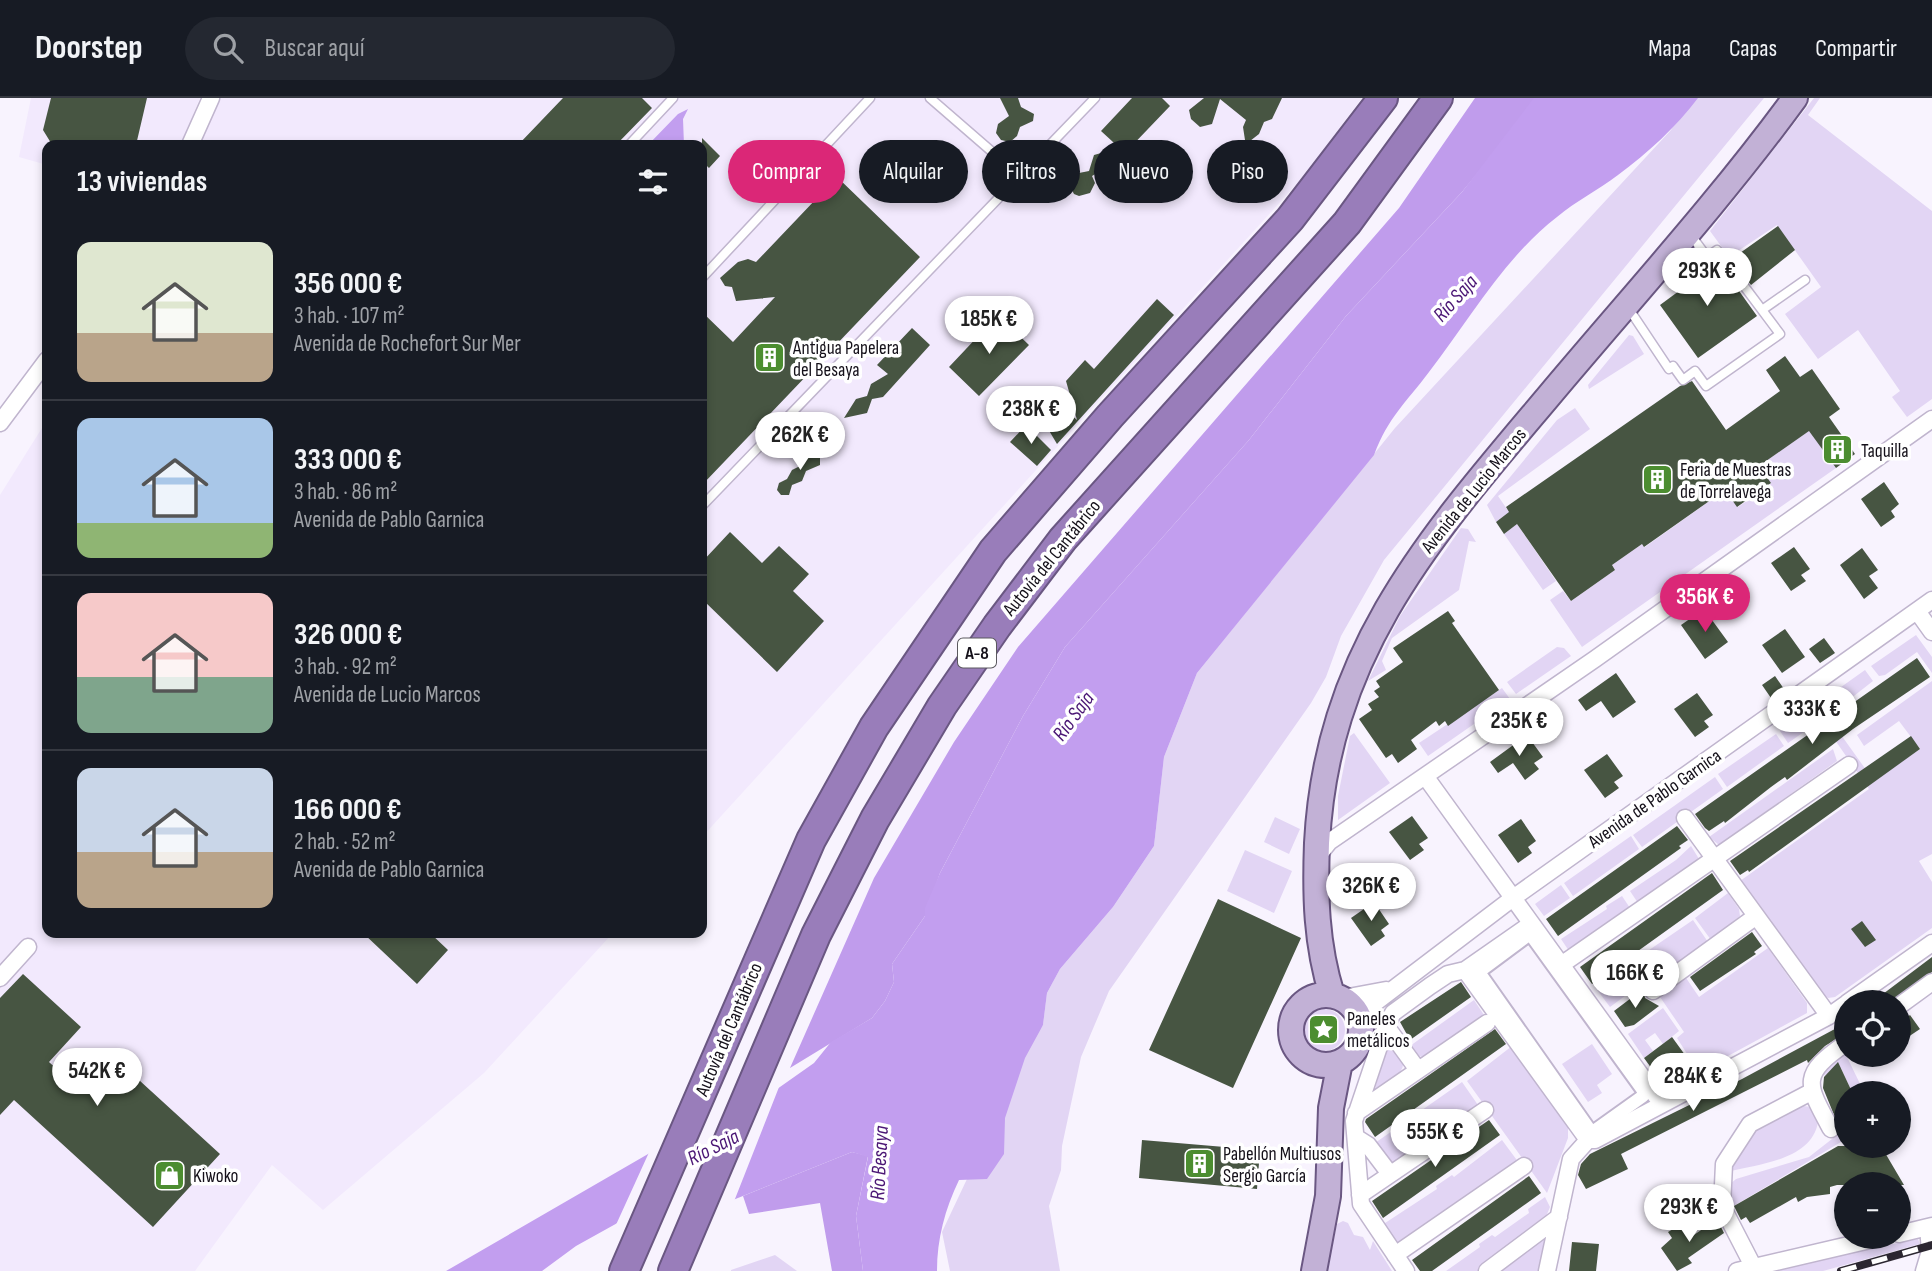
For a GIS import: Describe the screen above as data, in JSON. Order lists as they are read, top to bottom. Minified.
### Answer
{"streets":{"highway":["Autovía del Cantábrico","A-8"],"main road":["Avenida de Lucio Marcos"],"street":["Avenida de Pablo Garnica"]},"crossings":[["Avenida de Lucio Marcos","Avenida de Pablo Garnica"]],"water":["Río Saja","Río Besaya"],"places":{"building":["Antigua Papelera del Besaya","Taquilla","Feria de Muestras de Torrelavega","Pabellón Multiusos Sergio García"],"place":["Paneles metálicos"],"shop":["Kiwoko"]},"page":{"header":"Doorstep","search":"Buscar aquí","nav":["Mapa","Capas","Compartir"],"chip":["Comprar","Alquilar","Filtros","Nuevo","Piso"],"heading":"13 viviendas","list":[{"name":"356 000 €","note":"3 hab. · 107 m² · Avenida de Rochefort Sur Mer"},{"name":"333 000 €","note":"3 hab. · 86 m² · Avenida de Pablo Garnica"},{"name":"326 000 €","note":"3 hab. · 92 m² · Avenida de Lucio Marcos"},{"name":"166 000 €","note":"2 hab. · 52 m² · Avenida de Pablo Garnica"}],"price":["293K €","185K €","238K €","262K €","356K €","333K €","235K €","326K €","166K €","542K €","284K €","555K €","293K €"],"map_buttons":["+","−"]}}
